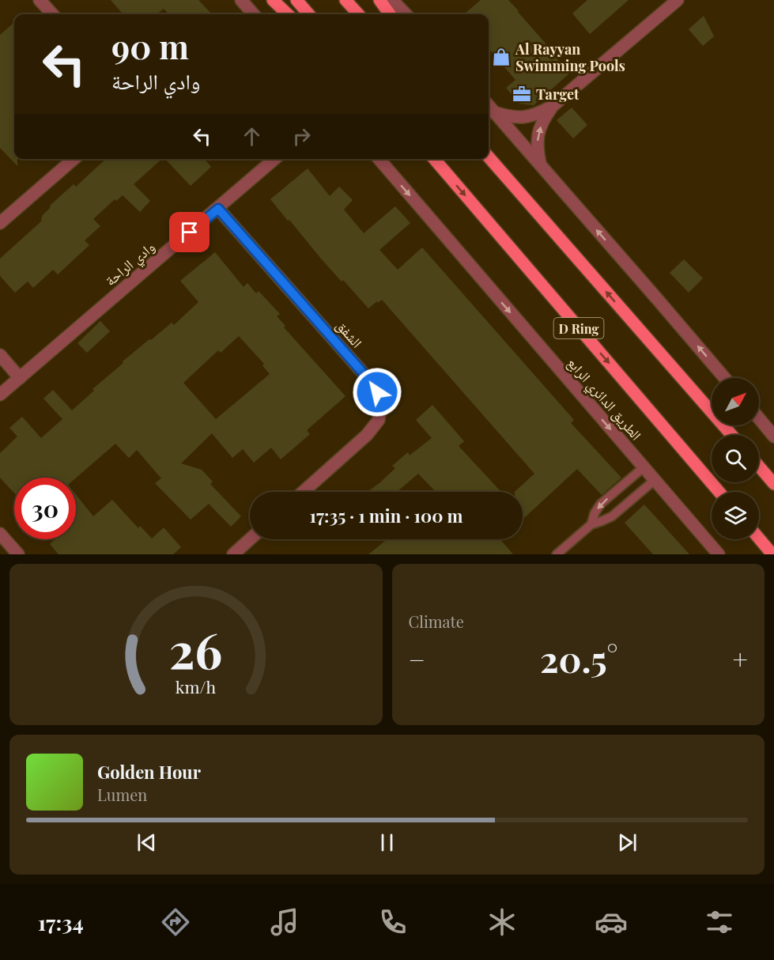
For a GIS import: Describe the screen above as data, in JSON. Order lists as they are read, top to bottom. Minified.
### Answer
{"streets":{"main road":["D Ring","الطريق الدائري الرابع"],"street":["وادي الراحة","الشفق"]},"crossings":[["وادي الراحة","الشفق"]],"places":{"shop":["Al Rayyan Swimming Pools"],"office":["Target"]},"north":"top right","page":{"turn":["90 m","وادي الراحة"],"limit":"30","trip":"17:35 · 1 min · 100 m","tile":"Climate","heat":["−","20.5°","+"],"song":["Golden Hour","Lumen"],"tabs":"17:34","gauge":["26","km/h"]}}
